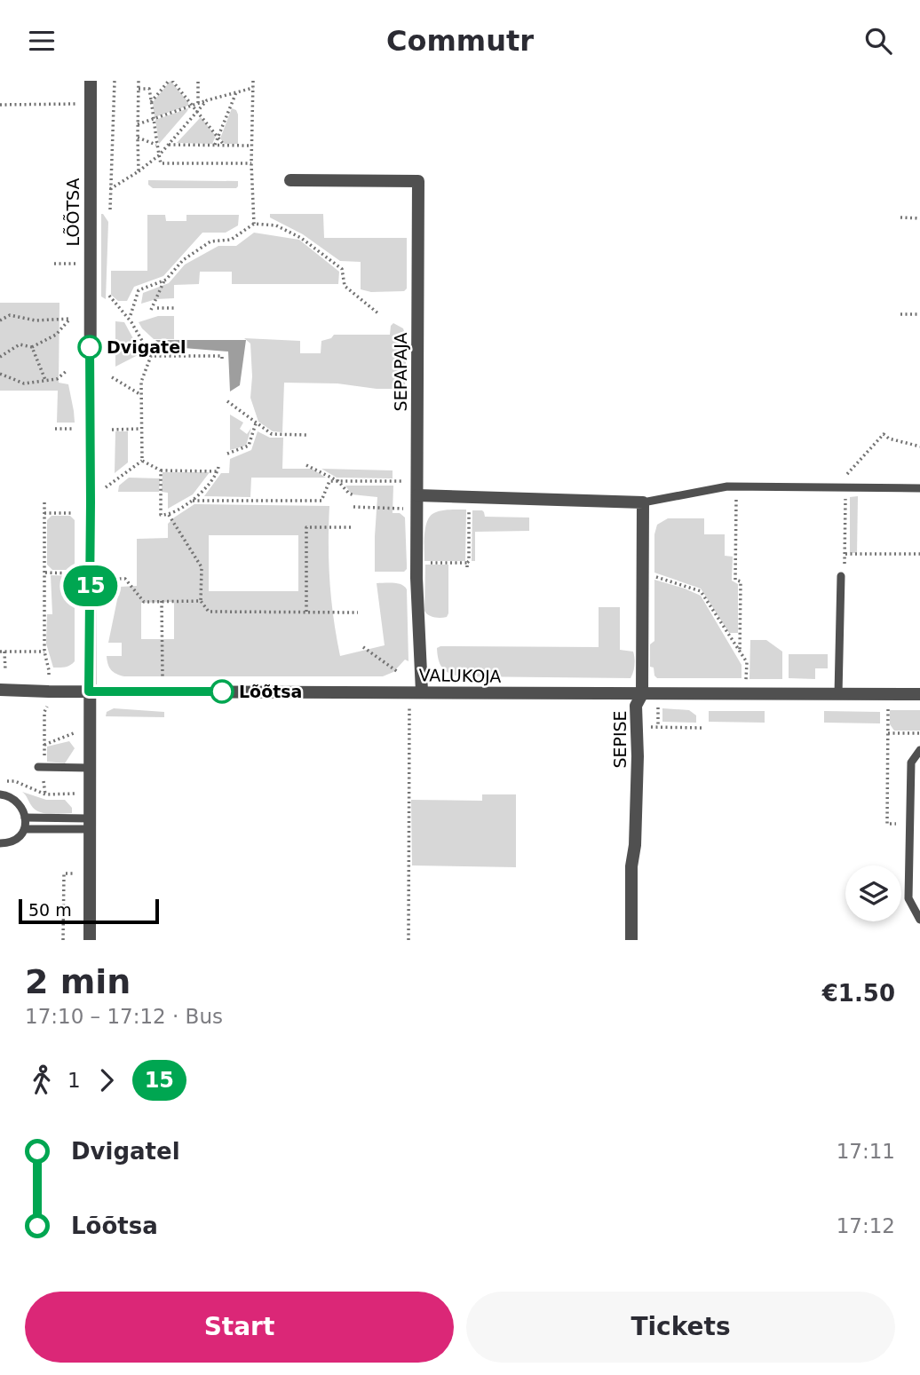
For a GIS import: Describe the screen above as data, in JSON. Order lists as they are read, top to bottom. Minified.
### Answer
{"streets":{"street":["LÕÕTSA","SEPAPAJA","VALUKOJA","SEPISE"]},"crossings":[["LÕÕTSA","VALUKOJA"],["SEPAPAJA","VALUKOJA"],["VALUKOJA","SEPISE"]],"places":["Dvigatel","Lõõtsa"],"lines":["bus line 15"],"scale_bar":"50 m","page":{"header":"Commutr","on_map":"15","scale":"50 m","heading":["2 min","17:10 – 17:12 · Bus","€1.50"],"legs":["1","15"],"list":[{"name":"Dvigatel","value":"17:11"},{"name":"Lõõtsa","value":"17:12"}],"buttons":["Start","Tickets"]}}
